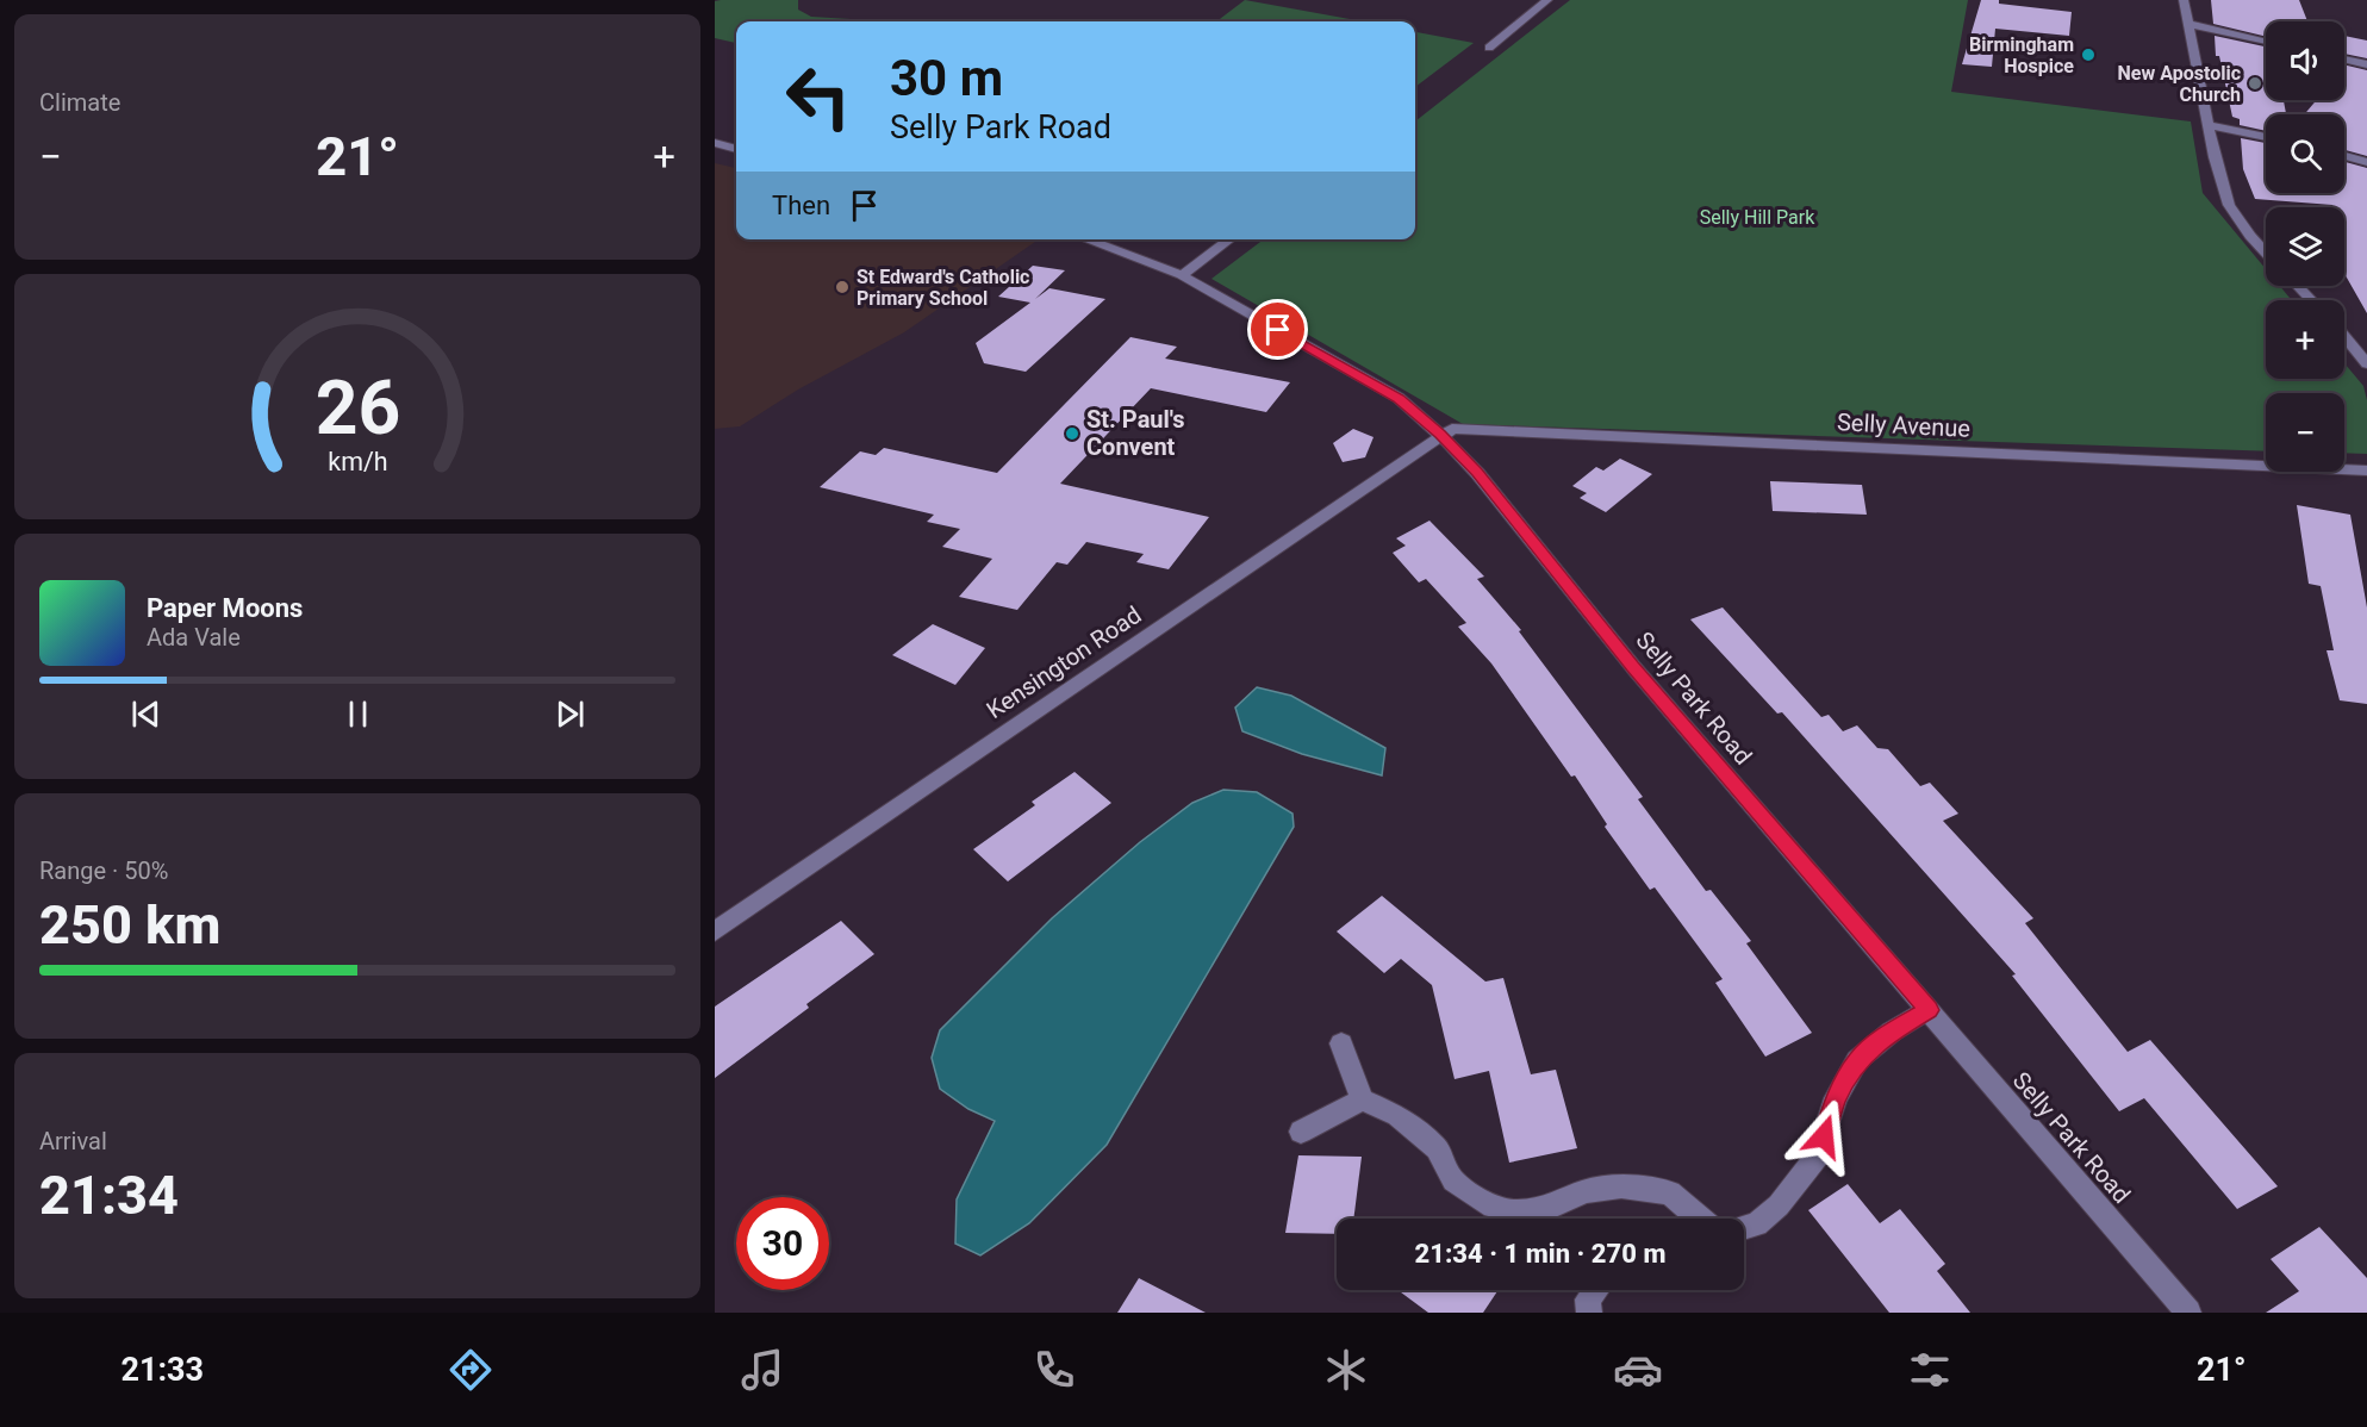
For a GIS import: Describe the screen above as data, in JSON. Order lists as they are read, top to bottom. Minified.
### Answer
{"streets":{"street":["Selly Avenue","Kensington Road","Selly Park Road"]},"crossings":[["Selly Avenue","Kensington Road"],["Selly Avenue","Selly Park Road"],["Kensington Road","Selly Park Road"]],"parks":["Selly Hill Park"],"places":["Birmingham Hospice","New Apostolic Church","St Edward's Catholic Primary School","St. Paul's Convent"],"page":{"tile":["Climate",["Range · 50%","250 km"],["Arrival","21:34"]],"map_buttons":["+","−"],"turn":["30 m","Selly Park Road"],"heat":["−","21°","+"],"then":"Then","song":["Paper Moons","Ada Vale"],"limit":"30","trip":"21:34 · 1 min · 270 m","tabs":["21:33","21°"],"gauge":["26","km/h"]}}
